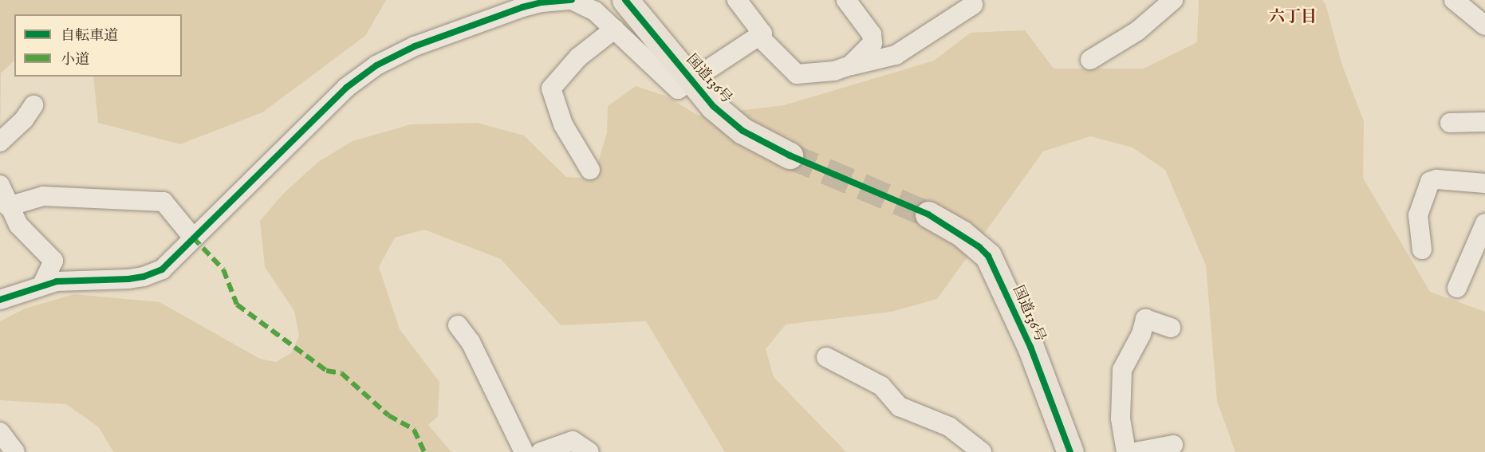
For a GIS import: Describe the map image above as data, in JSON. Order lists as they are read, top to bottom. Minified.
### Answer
{"streets":{"highway":["国道136号"]},"districts":["六丁目"],"legend":["自転車道","小道"]}
